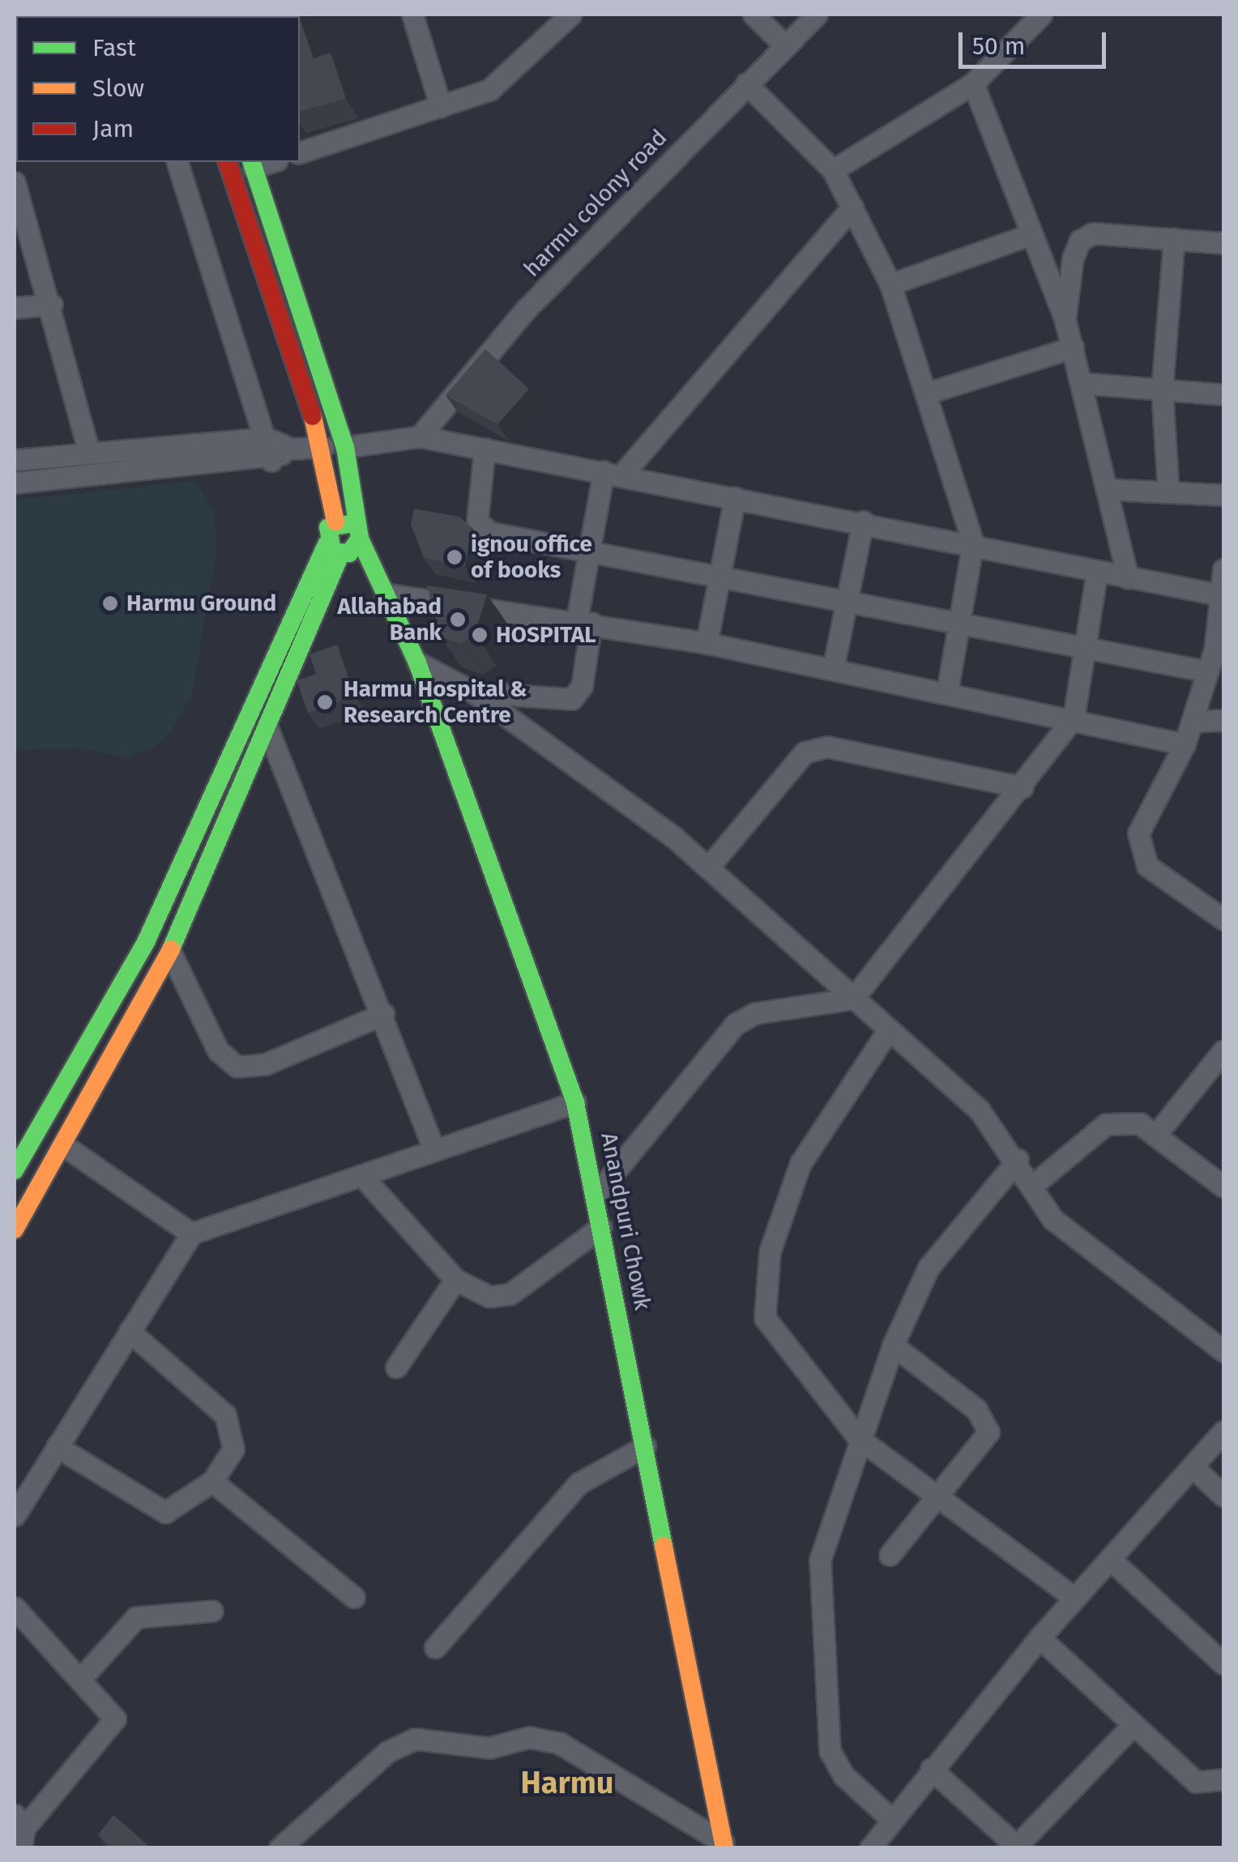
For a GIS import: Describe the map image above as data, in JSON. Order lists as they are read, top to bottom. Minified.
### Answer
{"streets":{"main road":["Anandpuri Chowk"],"street":["harmu colony road"]},"districts":["Harmu"],"places":["ignou office of books","Harmu Ground","Allahabad Bank","HOSPITAL","Harmu Hospital & Research Centre"],"legend":["Fast","Slow","Jam"],"scale_bar":"50 m"}
